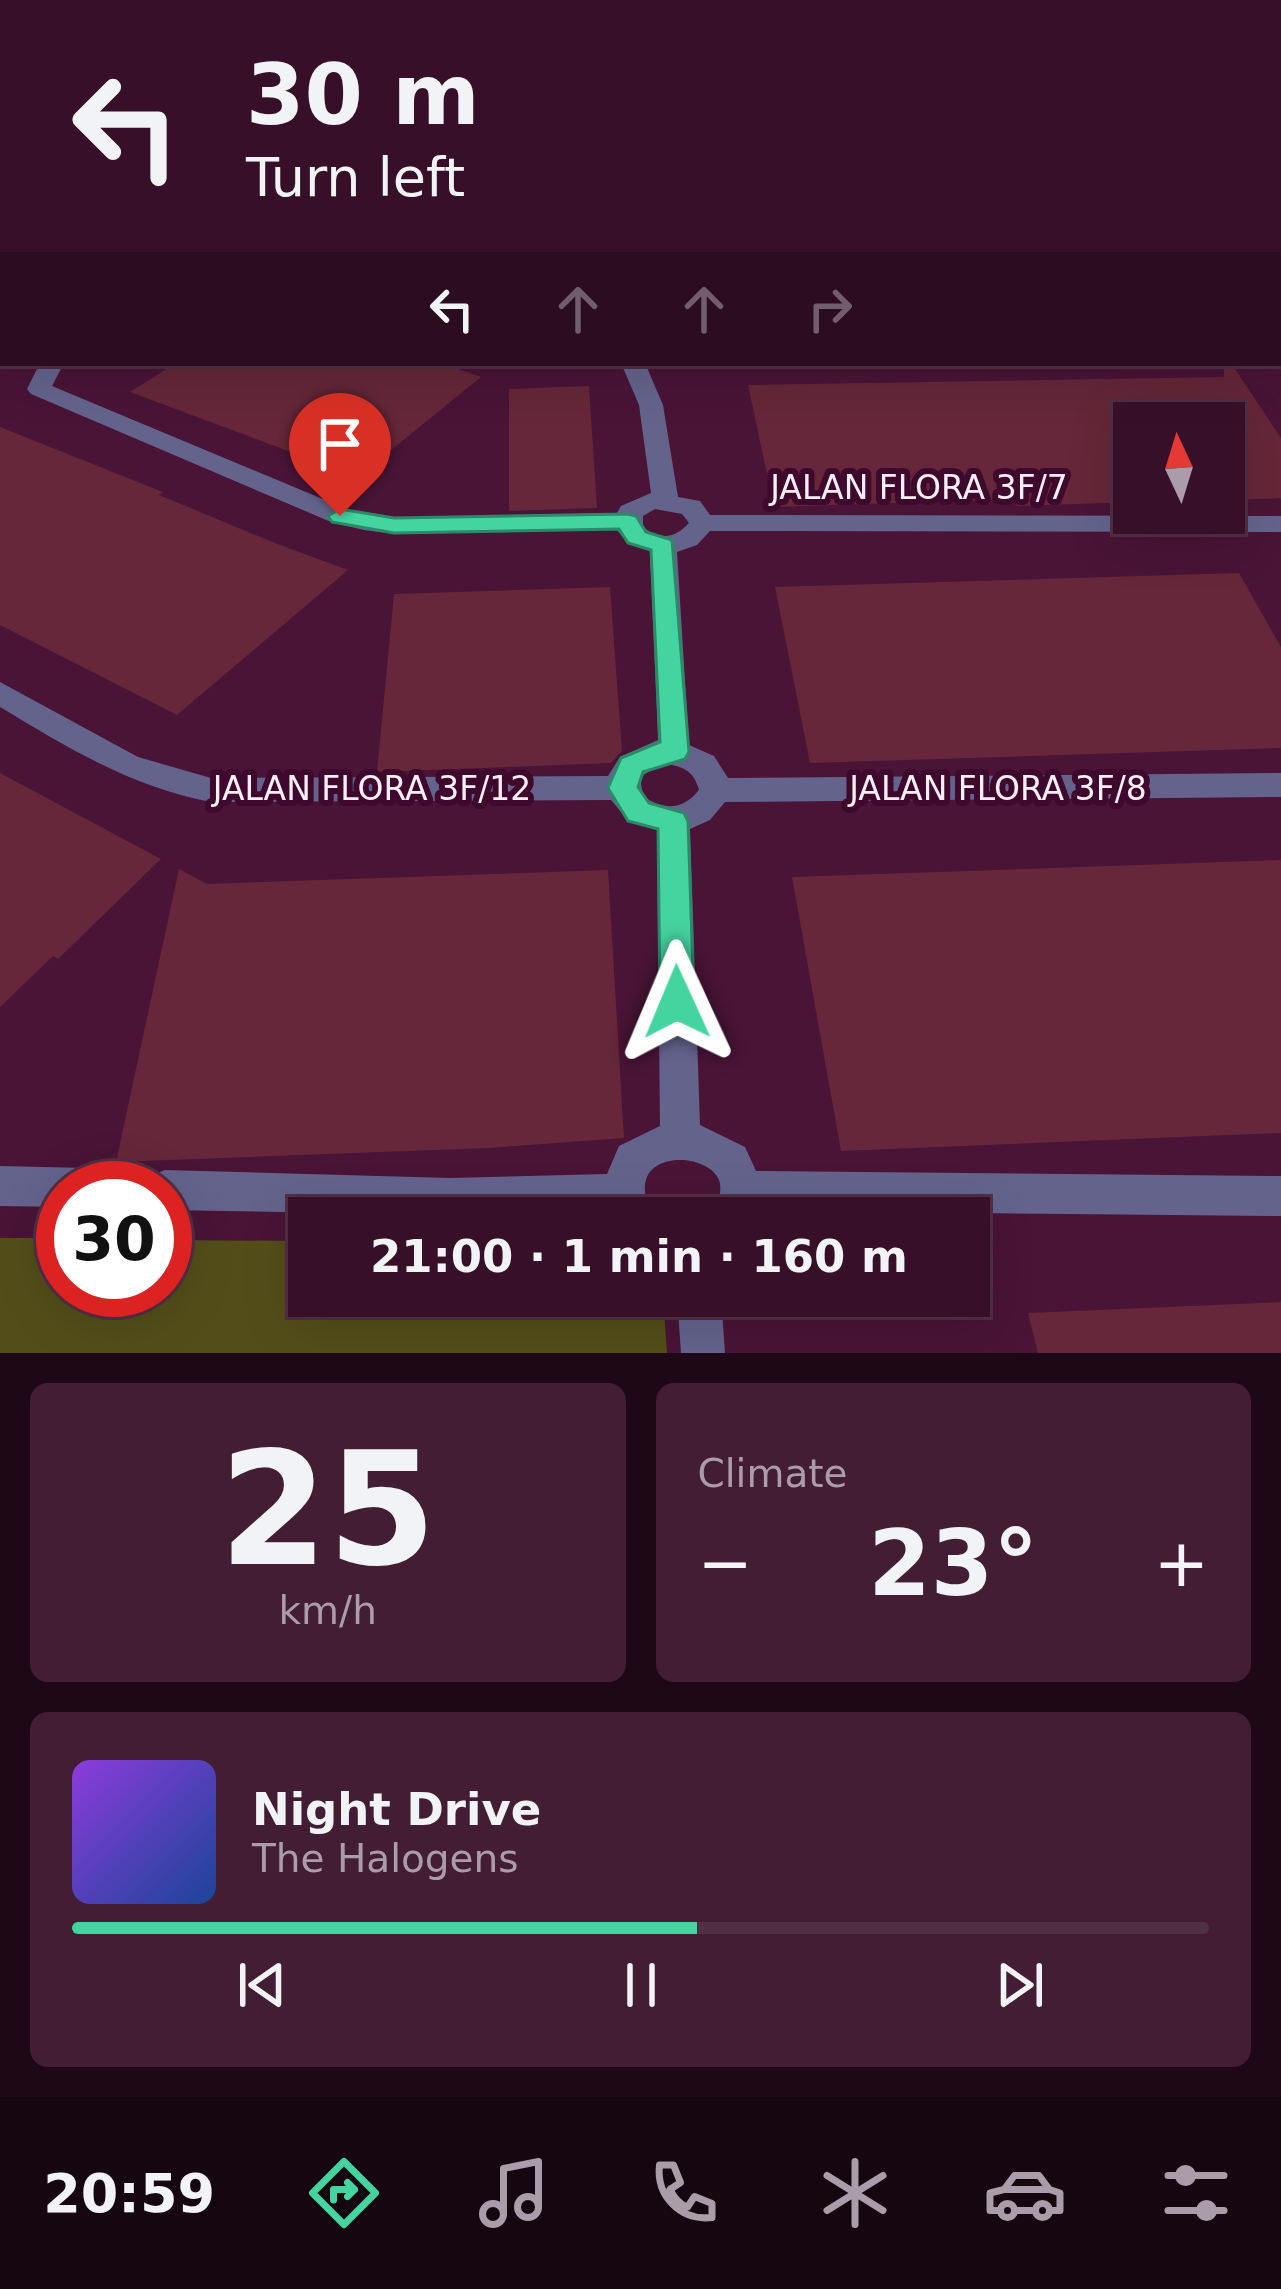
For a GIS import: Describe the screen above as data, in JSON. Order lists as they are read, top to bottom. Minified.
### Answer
{"streets":{"street":["JALAN FLORA 3F/7","JALAN FLORA 3F/12","JALAN FLORA 3F/8"]},"crossings":[["JALAN FLORA 3F/12","JALAN FLORA 3F/8"]],"north":"top","page":{"turn":["30 m","Turn left"],"limit":"30","trip":"21:00 · 1 min · 160 m","tile":[["25","km/h"],"Climate"],"heat":["−","23°","+"],"song":["Night Drive","The Halogens"],"tabs":"20:59"}}
